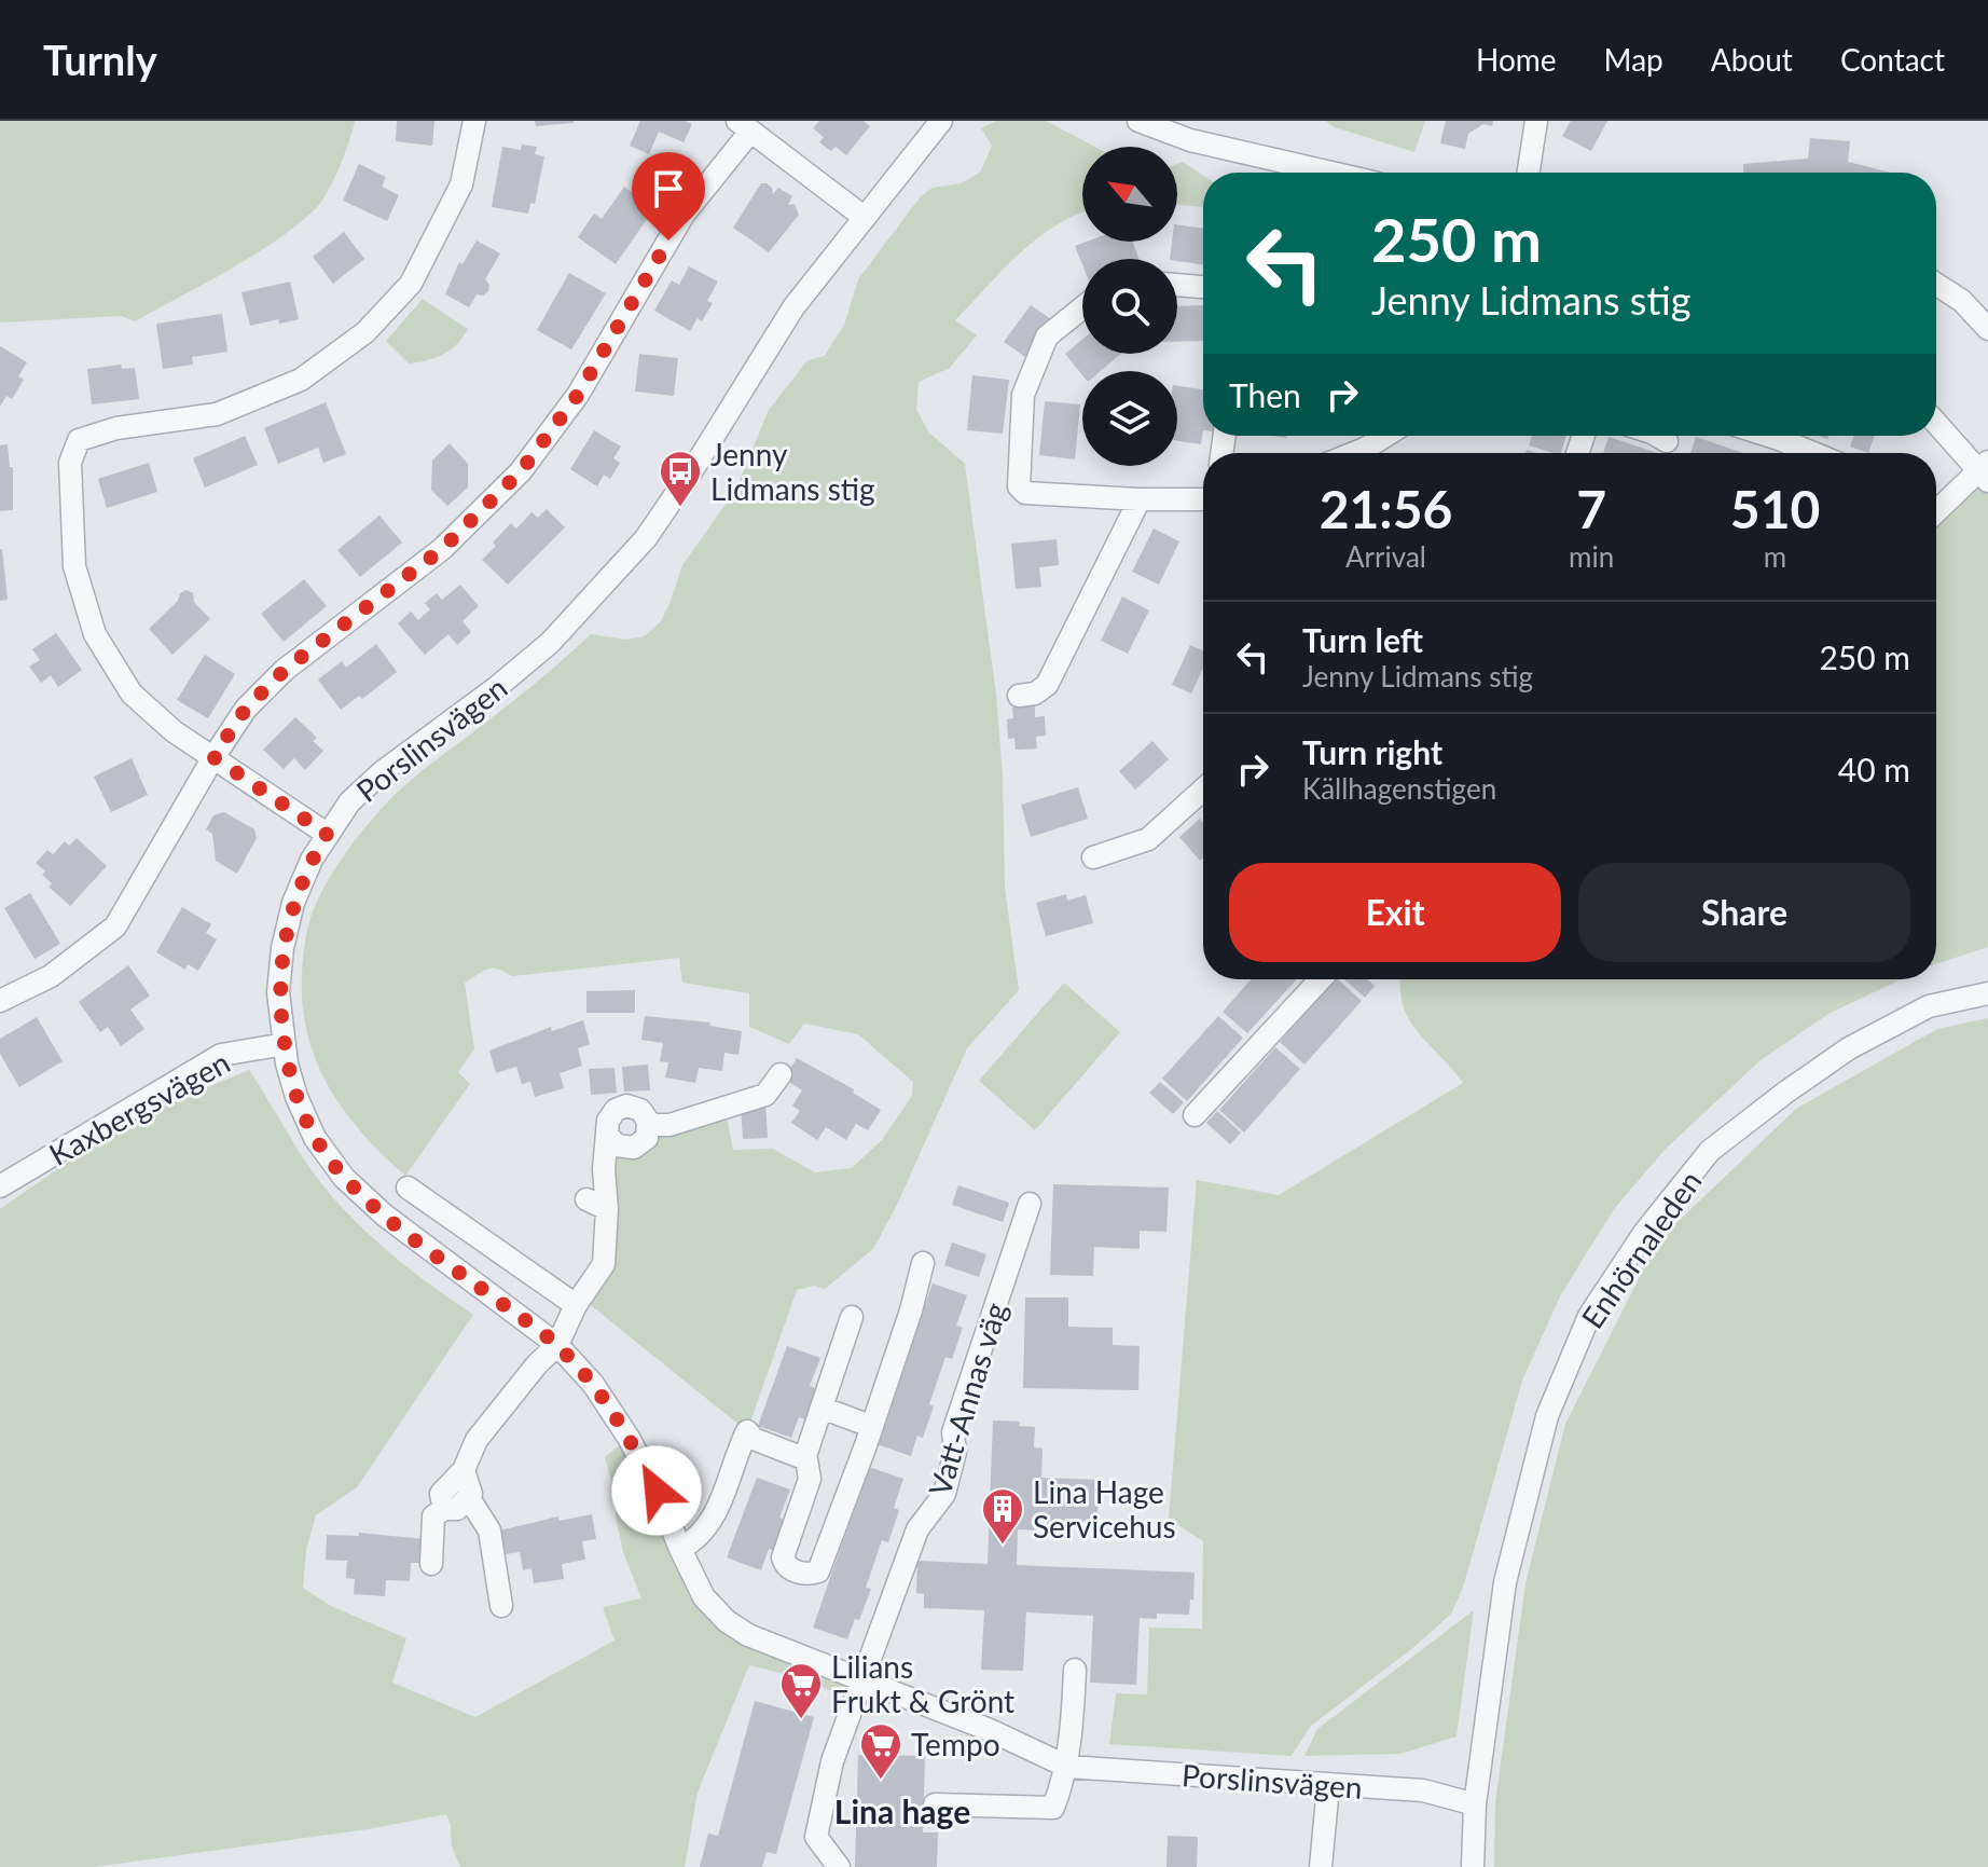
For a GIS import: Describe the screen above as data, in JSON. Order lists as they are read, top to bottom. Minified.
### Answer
{"streets":{"street":["Porslinsvägen","Kaxbergsvägen","Enhörnaleden","Vatt-Annas väg"]},"crossings":[["Porslinsvägen","Kaxbergsvägen"],["Porslinsvägen","Enhörnaleden"],["Porslinsvägen","Vatt-Annas väg"]],"districts":["Lina hage"],"places":{"bus stop":["Jenny Lidmans stig"],"building":["Lina Hage Servicehus"],"supermarket":["Lilians Frukt & Grönt","Tempo"]},"north":"top left","page":{"header":"Turnly","nav":["Home","Map","About","Contact"],"turn":["250 m","Jenny Lidmans stig"],"then":"Then","eta":["21:56","Arrival","7","min","510","m"],"list":[{"name":"Turn left","note":"Jenny Lidmans stig","value":"250 m"},{"name":"Turn right","note":"Källhagenstigen","value":"40 m"}],"buttons":["Exit","Share"]}}
